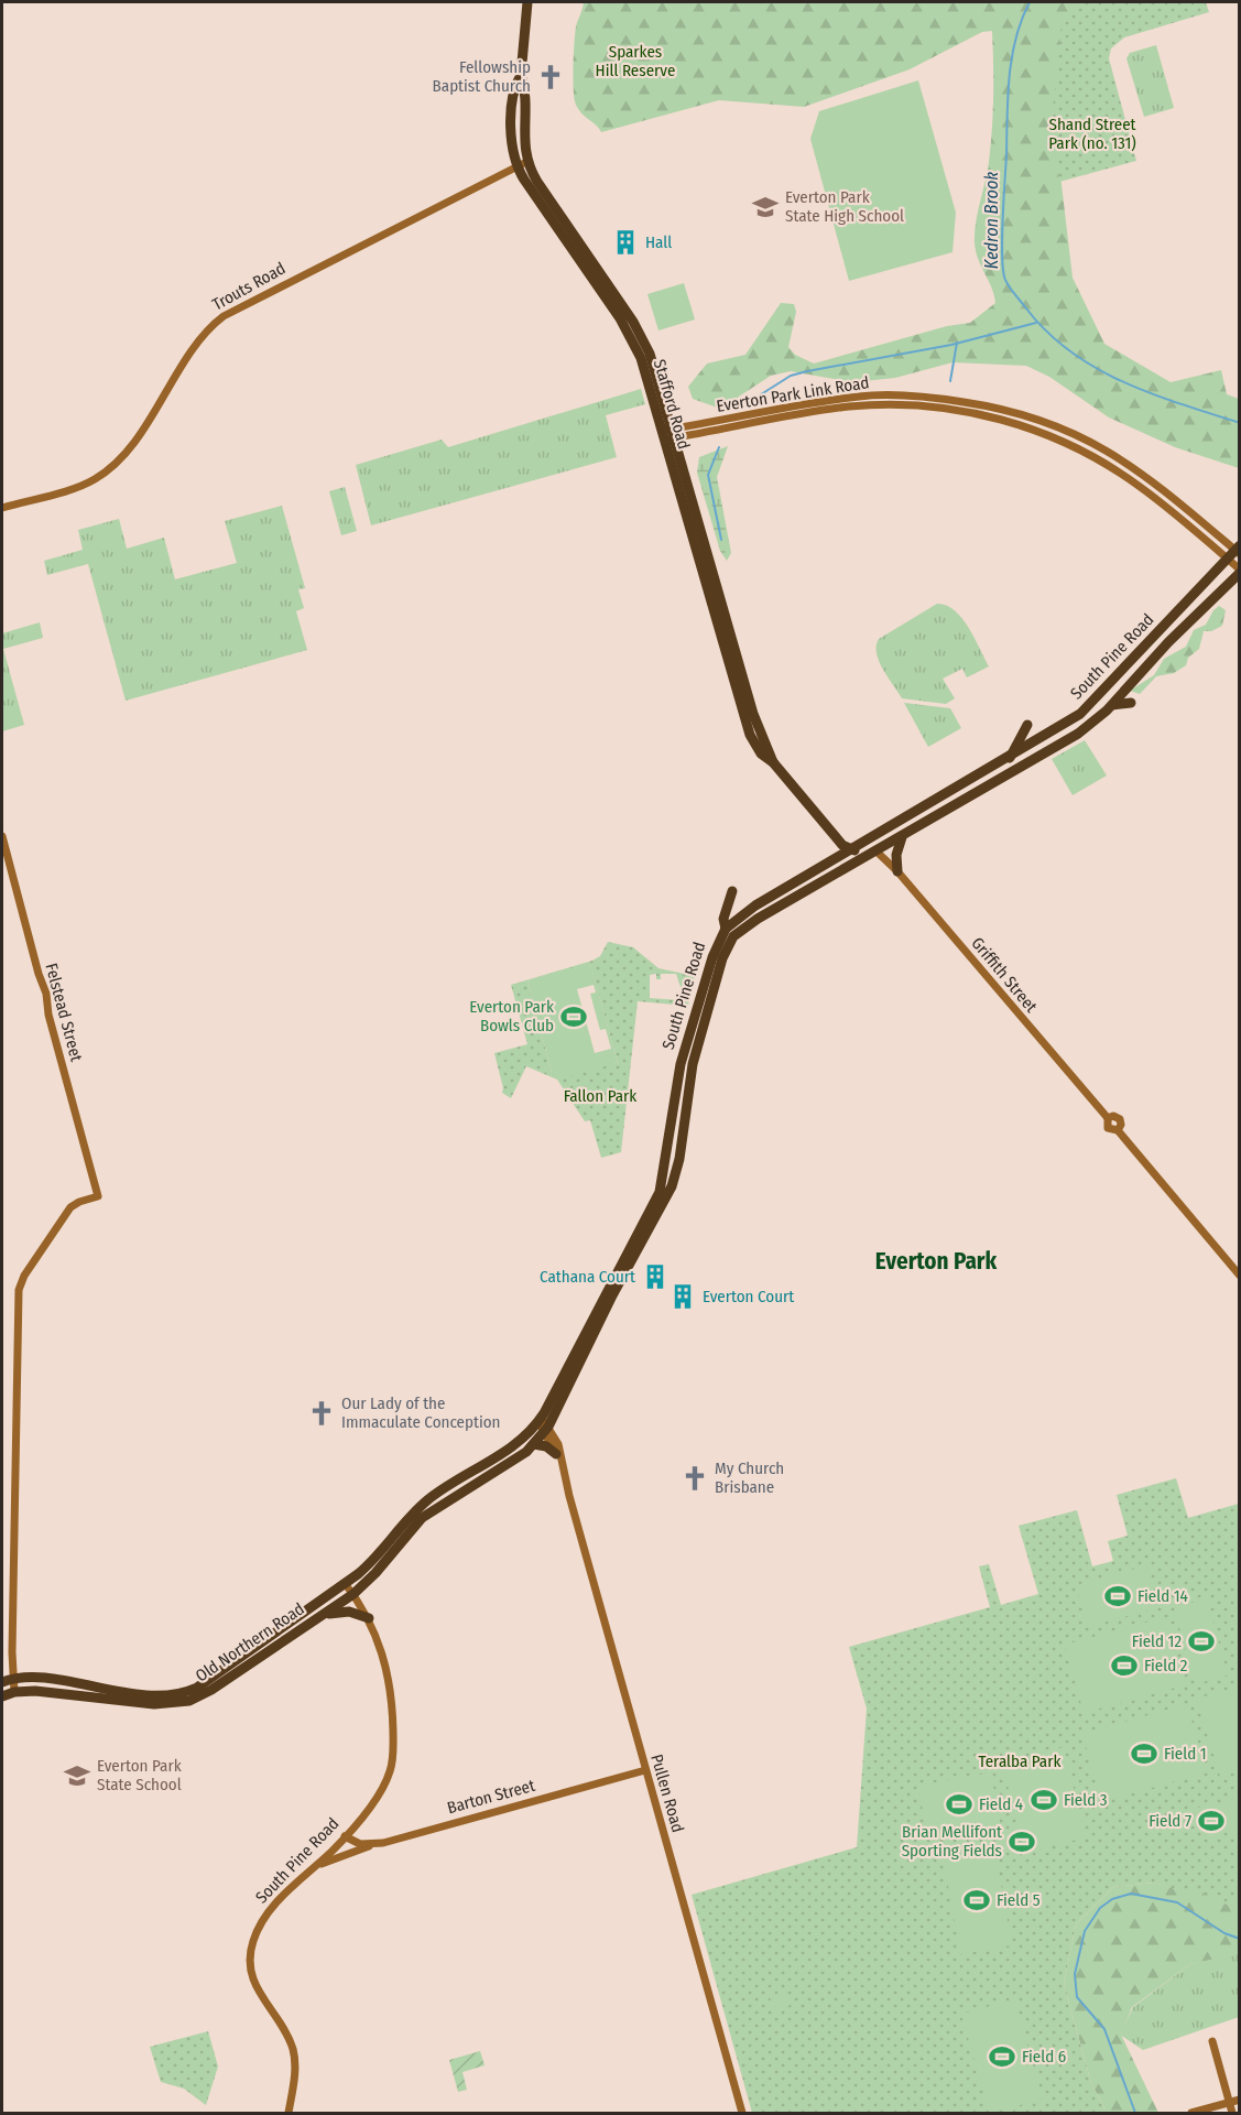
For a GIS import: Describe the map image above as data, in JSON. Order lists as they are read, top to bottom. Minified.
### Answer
{"streets":{"highway":["Stafford Road","South Pine Road","Old Northern Road"],"street":["Trouts Road","Everton Park Link Road","Griffith Street","Felstead Street","Pullen Road","Barton Street"]},"crossings":[["Trouts Road","Stafford Road"],["Everton Park Link Road","Stafford Road"],["Everton Park Link Road","South Pine Road"],["Stafford Road","South Pine Road"],["South Pine Road","Griffith Street"],["South Pine Road","Old Northern Road"],["South Pine Road","Pullen Road"],["South Pine Road","Barton Street"],["Felstead Street","Old Northern Road"],["Pullen Road","Barton Street"]],"districts":["Everton Park"],"water":["Kedron Brook"],"parks":["Sparkes Hill Reserve","Shand Street Park (no. 131)","Fallon Park","Teralba Park"],"places":{"church":["Fellowship Baptist Church","Our Lady of the Immaculate Conception","My Church Brisbane"],"school or university":["Everton Park State High School","Everton Park State School"],"building":["Hall","Cathana Court","Everton Court"],"sports":["Everton Park Bowls Club","Field 14","Field 12","Field 2","Field 1","Field 3","Field 4","Field 7","Brian Mellifont Sporting Fields","Field 5","Field 6"]}}
